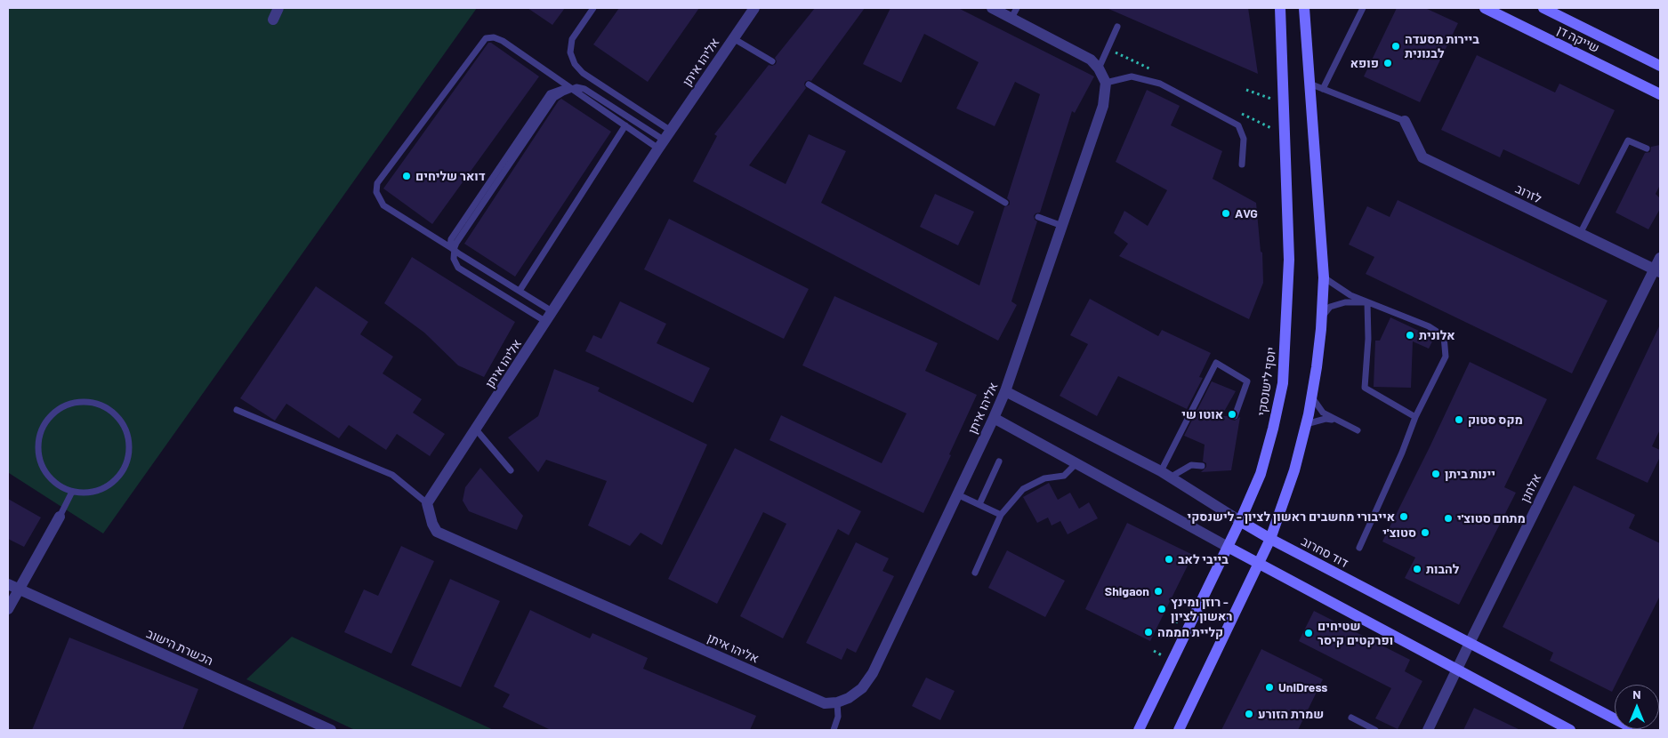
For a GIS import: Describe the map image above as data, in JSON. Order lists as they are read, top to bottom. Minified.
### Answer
{"streets":{"main road":["שייקה דן","יוסף לישנסקי","דוד סחרוב"],"street":["אליהו איתן","לזרוב","אלחנן","הכשרת הישוב"]},"crossings":[["אליהו איתן","דוד סחרוב"],["לזרוב","אלחנן"],["יוסף לישנסקי","דוד סחרוב"],["אלחנן","דוד סחרוב"]],"places":["ביירות מסעדה לבנונית","פופא","דואר שליחים","AVG","אלונית","אוטו שי","מקס סטוק","יינות ביתן","אייבורי מחשבים ראשון לציון - לישנסקי","מתחם סטוצ'י","סטוצ'י","בייבי לאב","להבות","Shigaon","רוזן ומינץ - ראשון לציון","קליית חממה","שטיחים ופרקטים קיסר","UniDress","שמרת הזורע"],"north":"top"}
